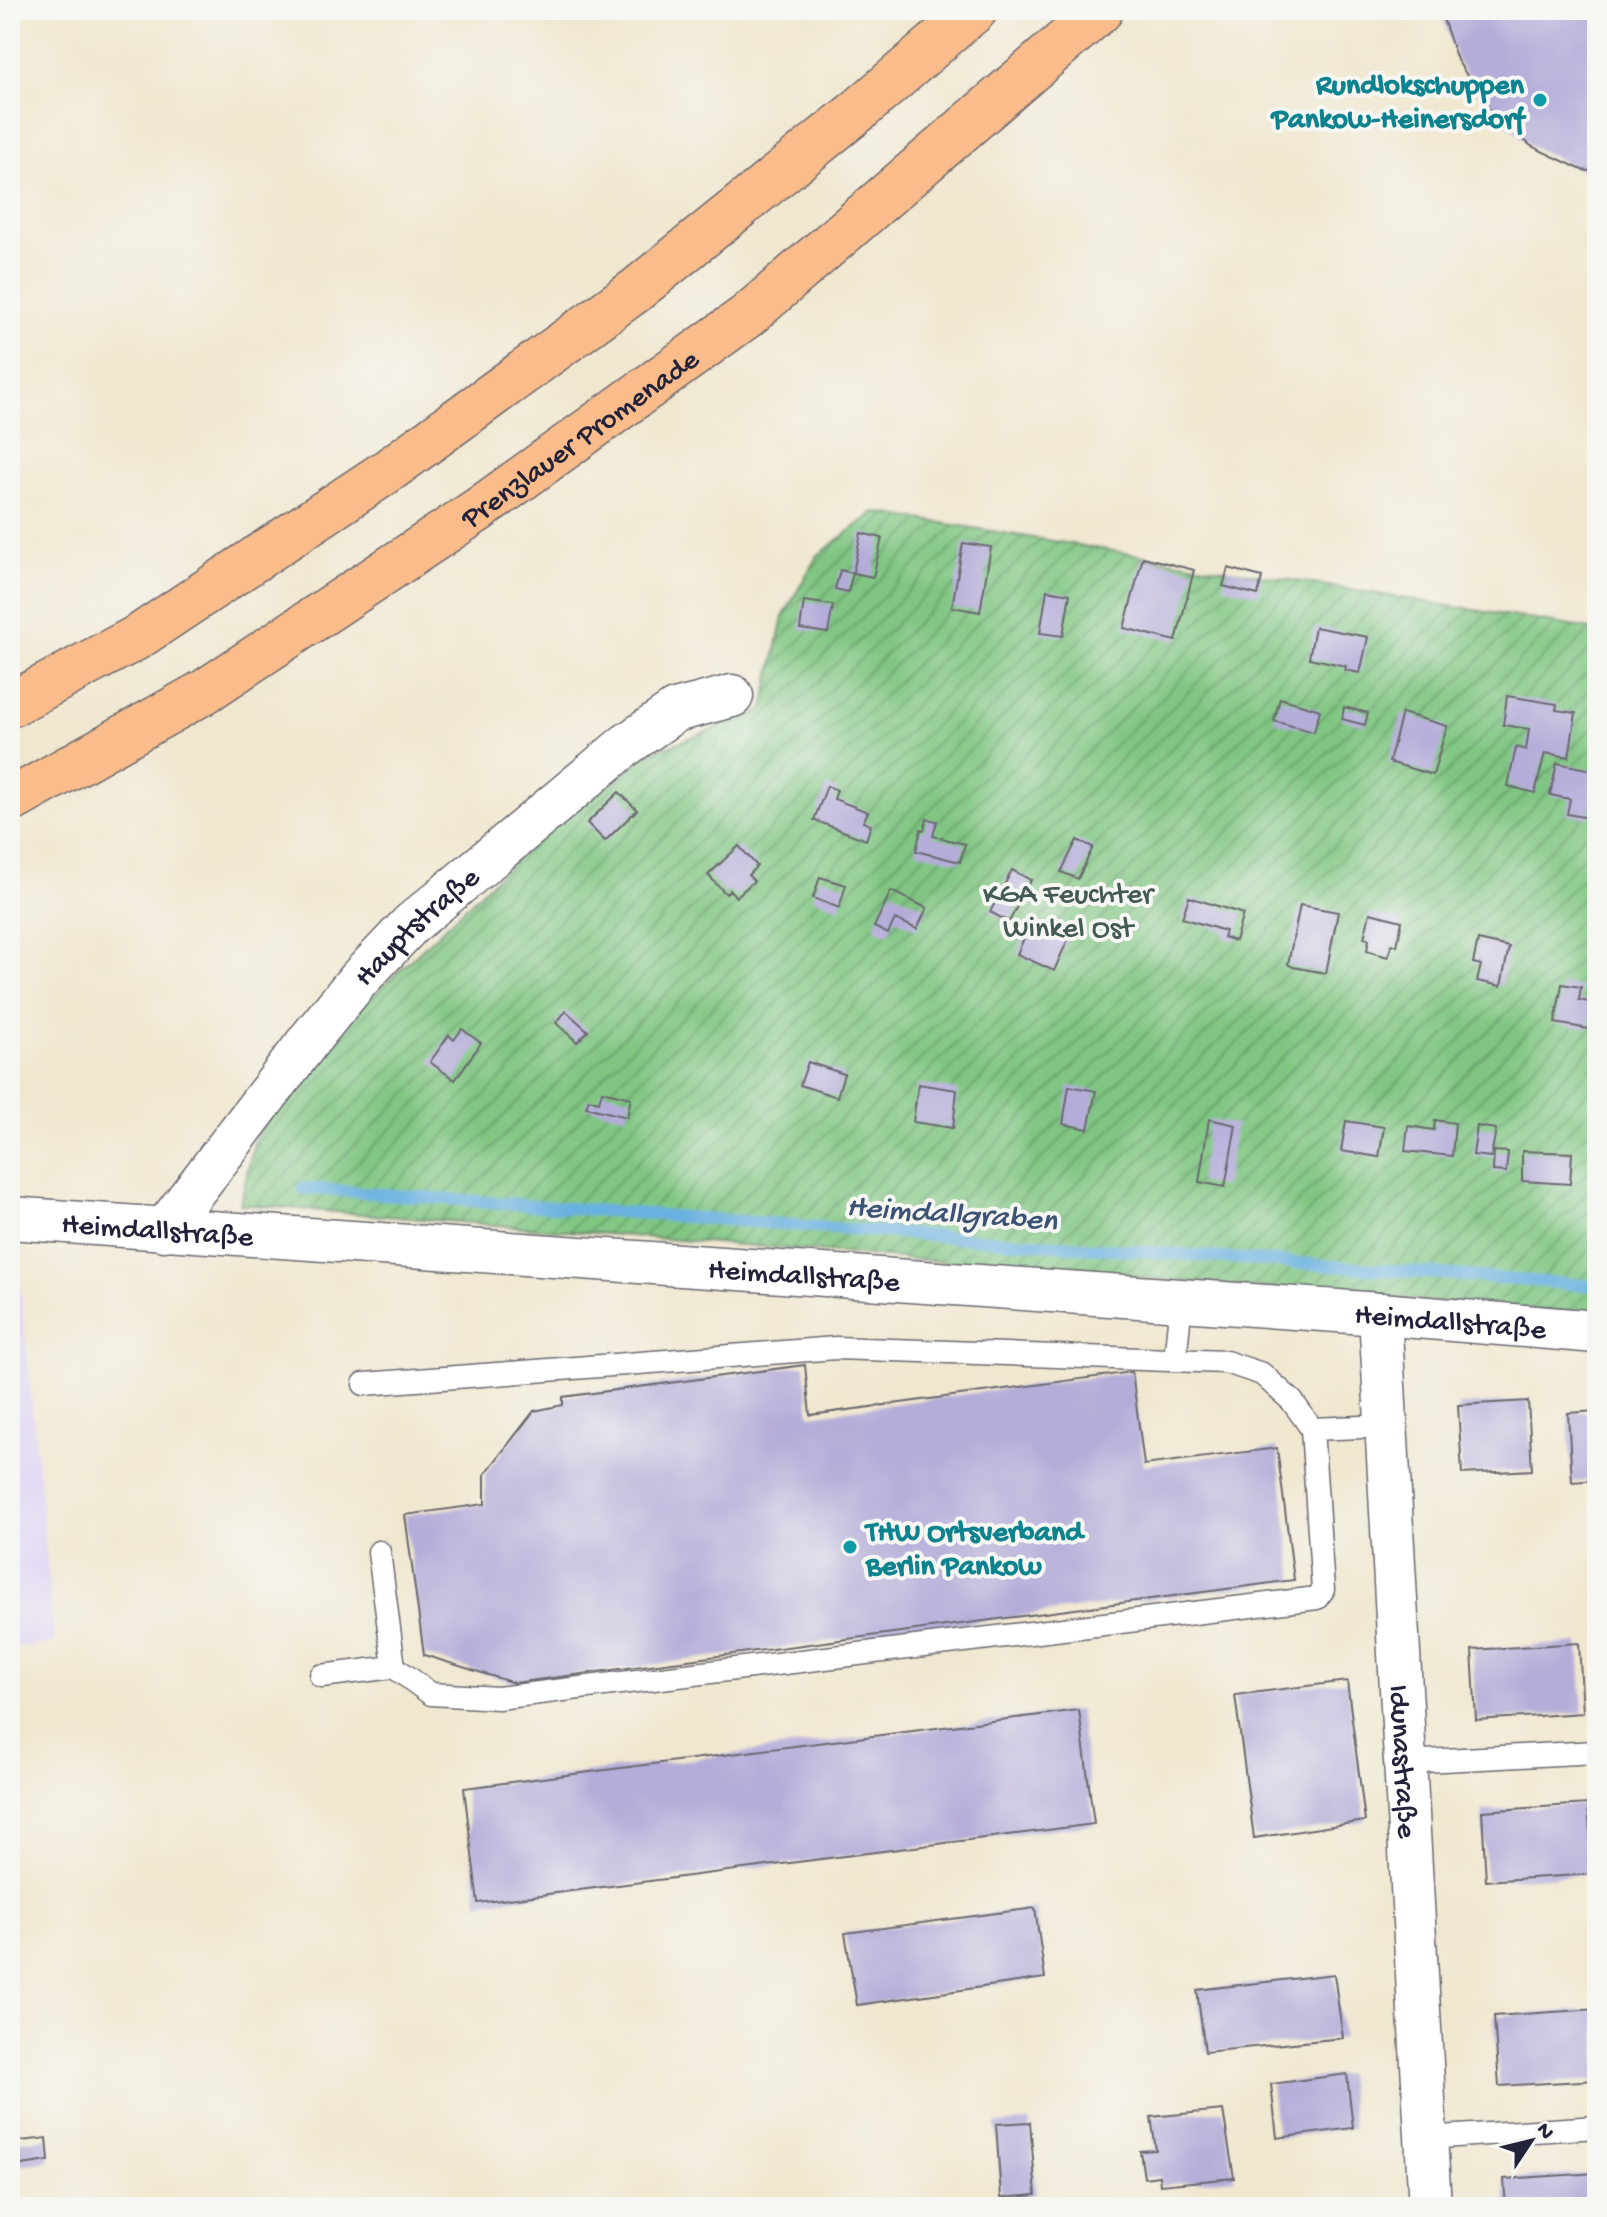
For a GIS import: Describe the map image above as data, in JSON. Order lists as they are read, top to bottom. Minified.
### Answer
{"streets":{"main road":["Prenzlauer Promenade"],"street":["Hauptstraße","Heimdallstraße","Idunastraße"]},"crossings":[["Hauptstraße","Heimdallstraße"],["Heimdallstraße","Idunastraße"]],"water":["Heimdallgraben"],"parks":["KGA Feuchter Winkel Ost"],"places":["Rundlokschuppen Pankow-Heinersdorf","THW Ortsverband Berlin Pankow"],"north":"top right"}
